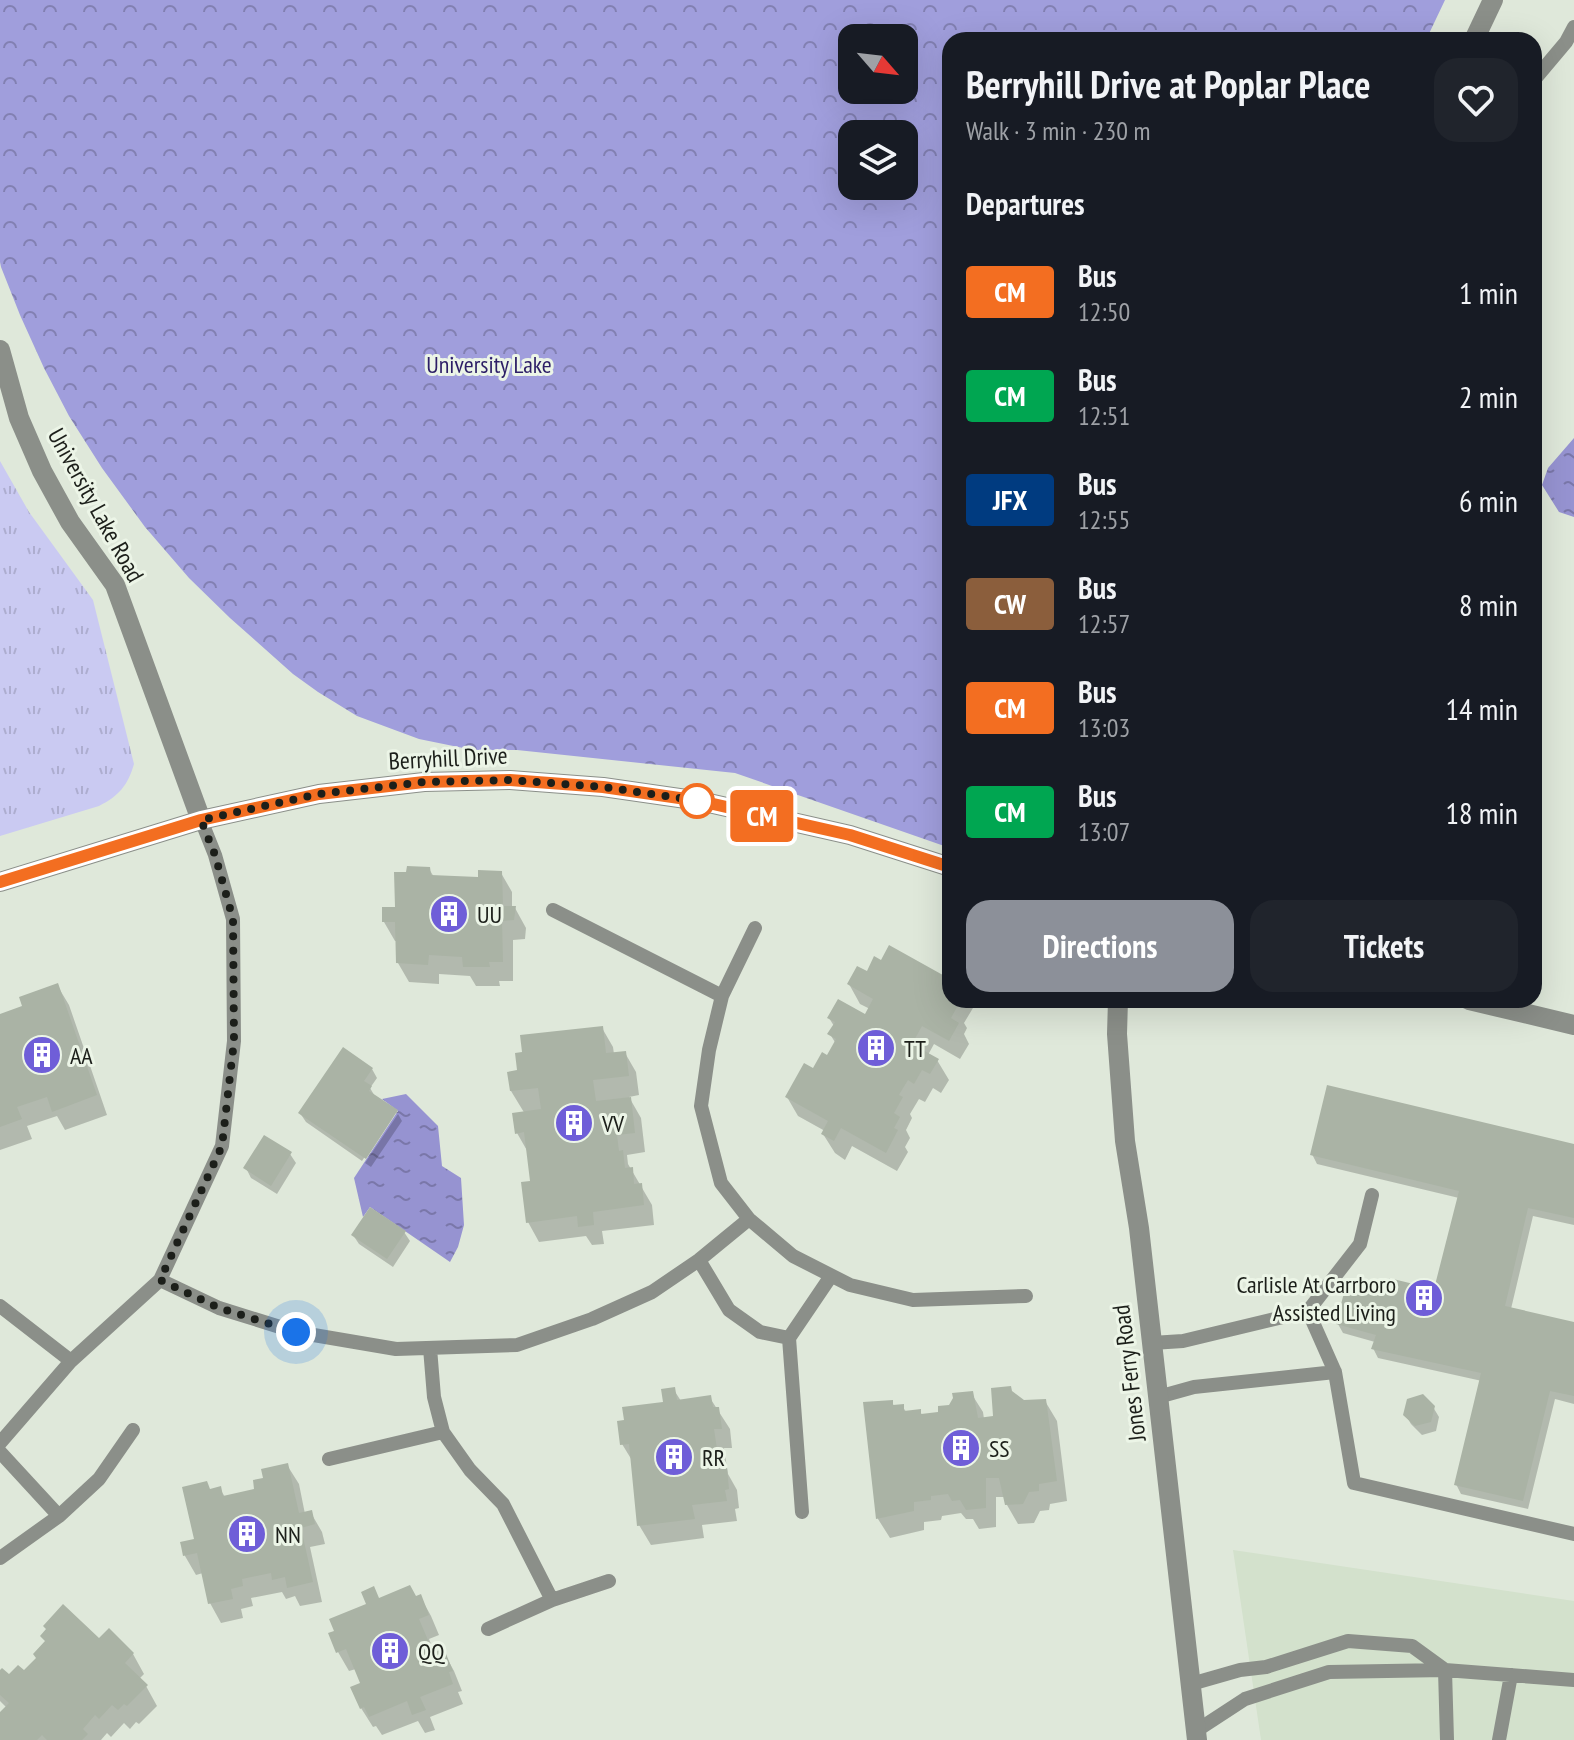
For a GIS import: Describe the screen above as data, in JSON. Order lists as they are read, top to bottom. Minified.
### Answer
{"streets":{"street":["University Lake Road","Berryhill Drive","Jones Ferry Road"]},"crossings":[["University Lake Road","Berryhill Drive"]],"parks":["University Lake"],"places":{"building":["UU","TT","AA","VV","Carlisle At Carrboro Assisted Living","SS","RR","NN","QQ"]},"lines":["bus line CM"],"north":"bottom right","page":{"on_map":"CM","heading":[["Berryhill Drive at Poplar Place","Walk · 3 min · 230 m"],"Departures"],"list":[{"mark":"CM","name":"Bus","note":"12:50","value":"1 min"},{"mark":"CM","name":"Bus","note":"12:51","value":"2 min"},{"mark":"JFX","name":"Bus","note":"12:55","value":"6 min"},{"mark":"CW","name":"Bus","note":"12:57","value":"8 min"},{"mark":"CM","name":"Bus","note":"13:03","value":"14 min"},{"mark":"CM","name":"Bus","note":"13:07","value":"18 min"}],"buttons":["Directions","Tickets"]}}
